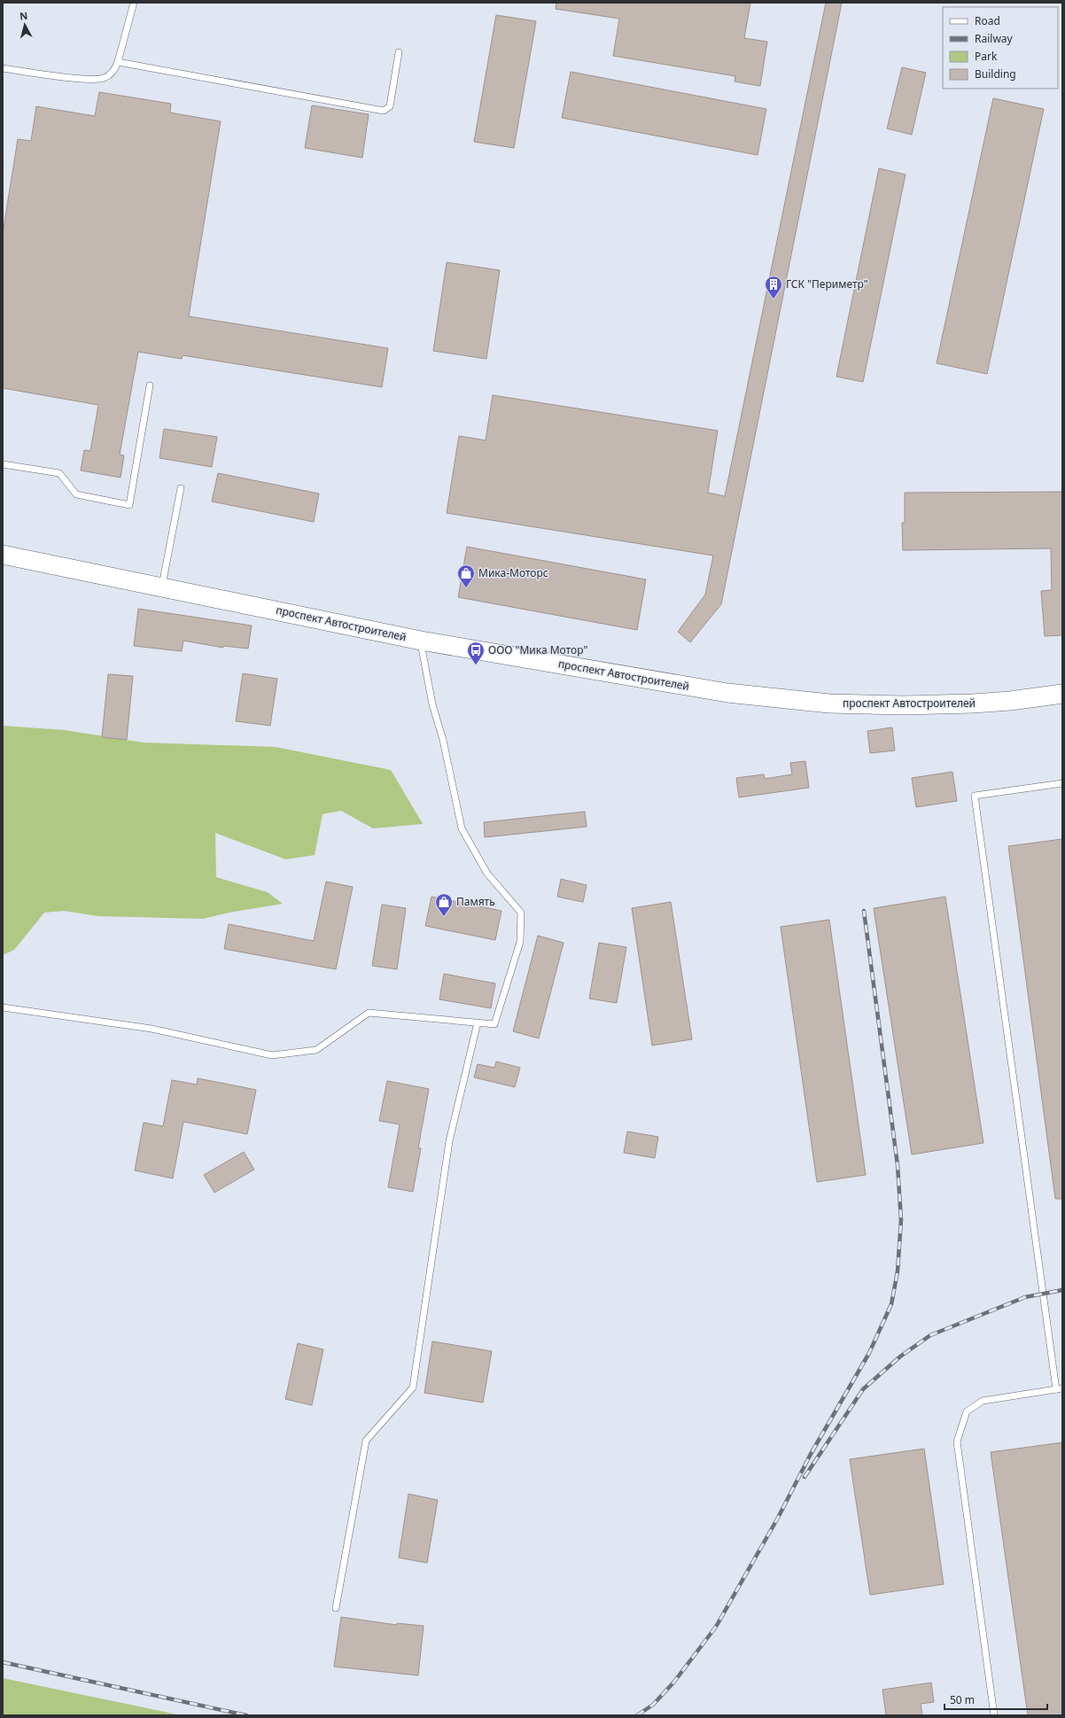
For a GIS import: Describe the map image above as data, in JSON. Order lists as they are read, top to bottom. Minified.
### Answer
{"streets":{"main road":["проспект Автостроителей"]},"places":{"building":["ГСК \"Периметр\""],"shop":["Мика-Моторс","Память"],"bus stop":["ООО \"Мика Мотор\""]},"legend":["Road","Railway","Park","Building"],"scale_bar":"50 m","north":"top"}
